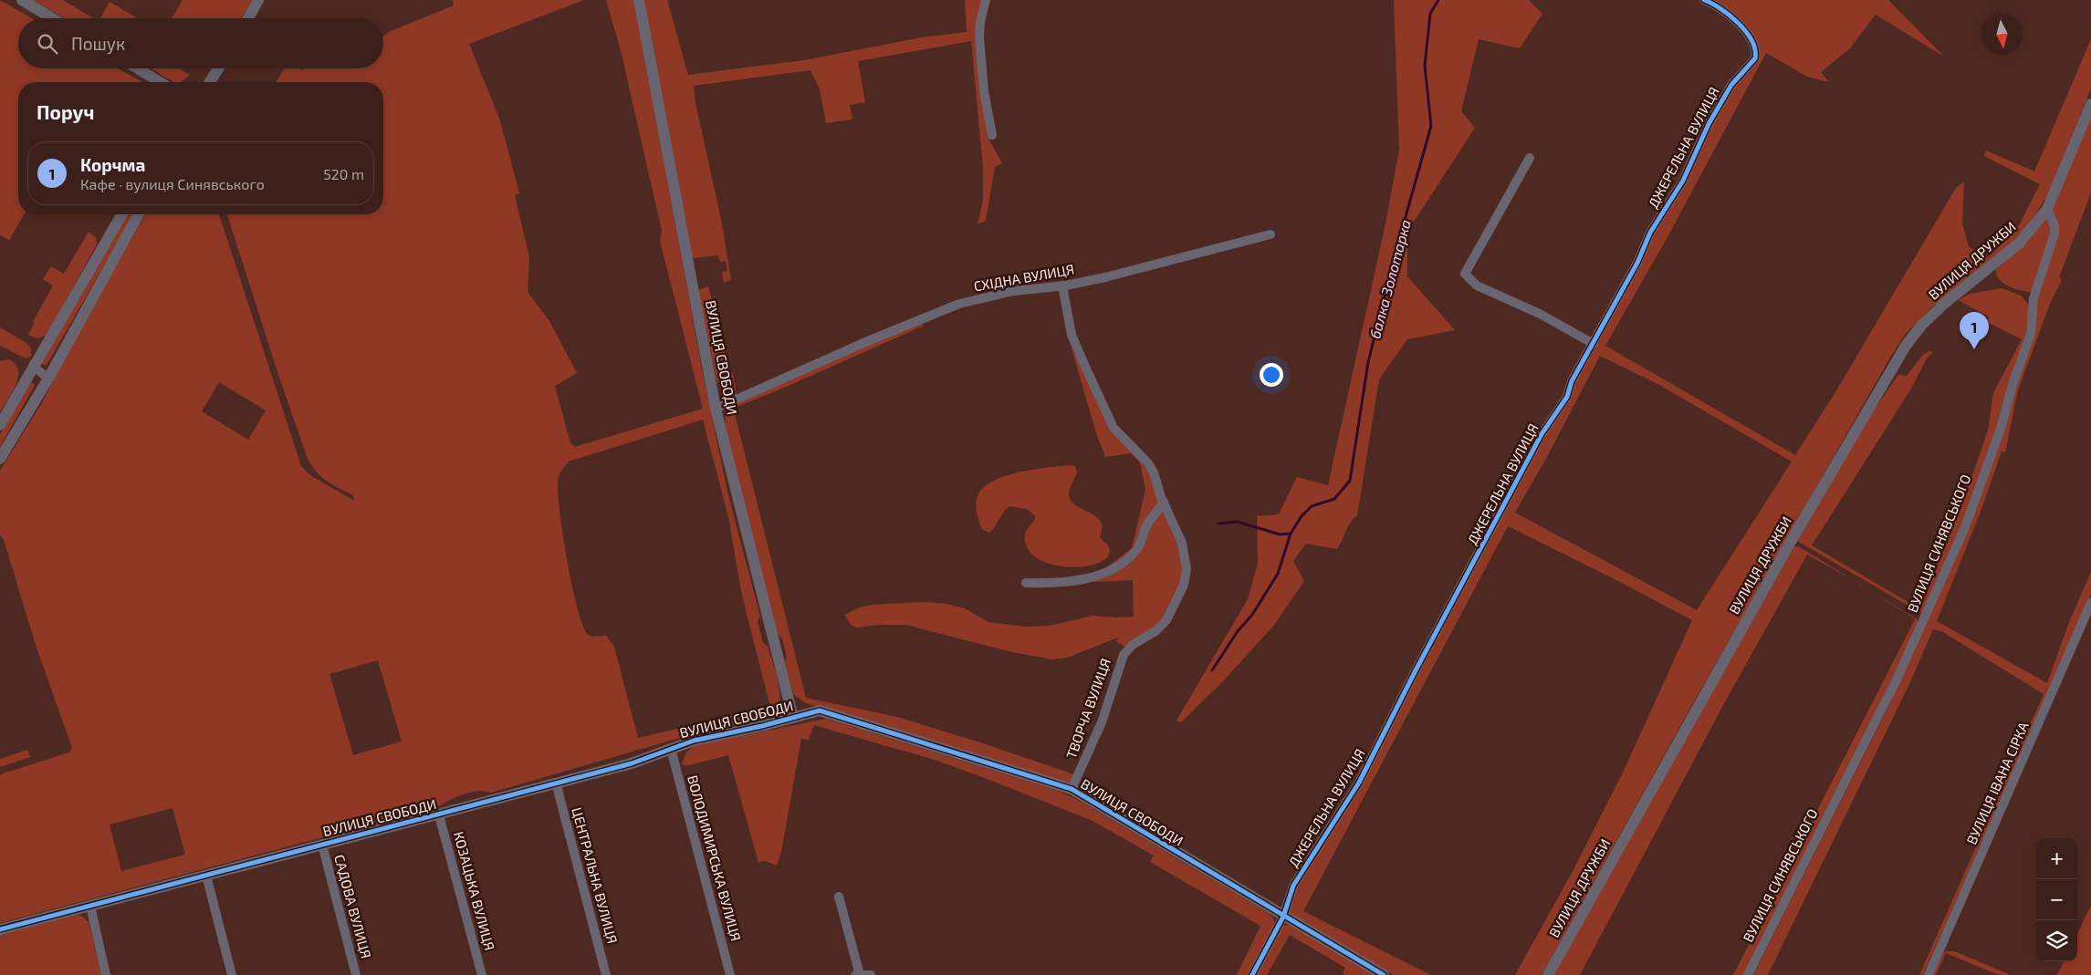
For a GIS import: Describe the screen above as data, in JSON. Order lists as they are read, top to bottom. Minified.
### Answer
{"streets":{"street":["ДЖЕРЕЛЬНА ВУЛИЦЯ","ВУЛИЦЯ ДРУЖБИ","СХІДНА ВУЛИЦЯ","ВУЛИЦЯ СВОБОДИ","ВУЛИЦЯ СИНЯВСЬКОГО","ТВОРЧА ВУЛИЦЯ","ВУЛИЦЯ ІВАНА СІРКА","ВОЛОДИМИРСЬКА ВУЛИЦЯ","ЦЕНТРАЛЬНА ВУЛИЦЯ","КОЗАЦЬКА ВУЛИЦЯ","САДОВА ВУЛИЦЯ"]},"crossings":[["ДЖЕРЕЛЬНА ВУЛИЦЯ","ВУЛИЦЯ СВОБОДИ"],["ВУЛИЦЯ ДРУЖБИ","ВУЛИЦЯ СИНЯВСЬКОГО"],["СХІДНА ВУЛИЦЯ","ВУЛИЦЯ СВОБОДИ"],["СХІДНА ВУЛИЦЯ","ТВОРЧА ВУЛИЦЯ"],["ВУЛИЦЯ СВОБОДИ","ТВОРЧА ВУЛИЦЯ"],["ВУЛИЦЯ СВОБОДИ","ВОЛОДИМИРСЬКА ВУЛИЦЯ"],["ВУЛИЦЯ СВОБОДИ","ЦЕНТРАЛЬНА ВУЛИЦЯ"],["ВУЛИЦЯ СВОБОДИ","КОЗАЦЬКА ВУЛИЦЯ"],["ВУЛИЦЯ СВОБОДИ","САДОВА ВУЛИЦЯ"]],"water":["балка Золотарка"],"north":"bottom","page":{"search":"Пошук","heading":"Поруч","list":[{"mark":"1","name":"Корчма","note":"Кафе · вулиця Синявського","value":"520 m"}],"pins":"1","map_buttons":["+","−"]}}
